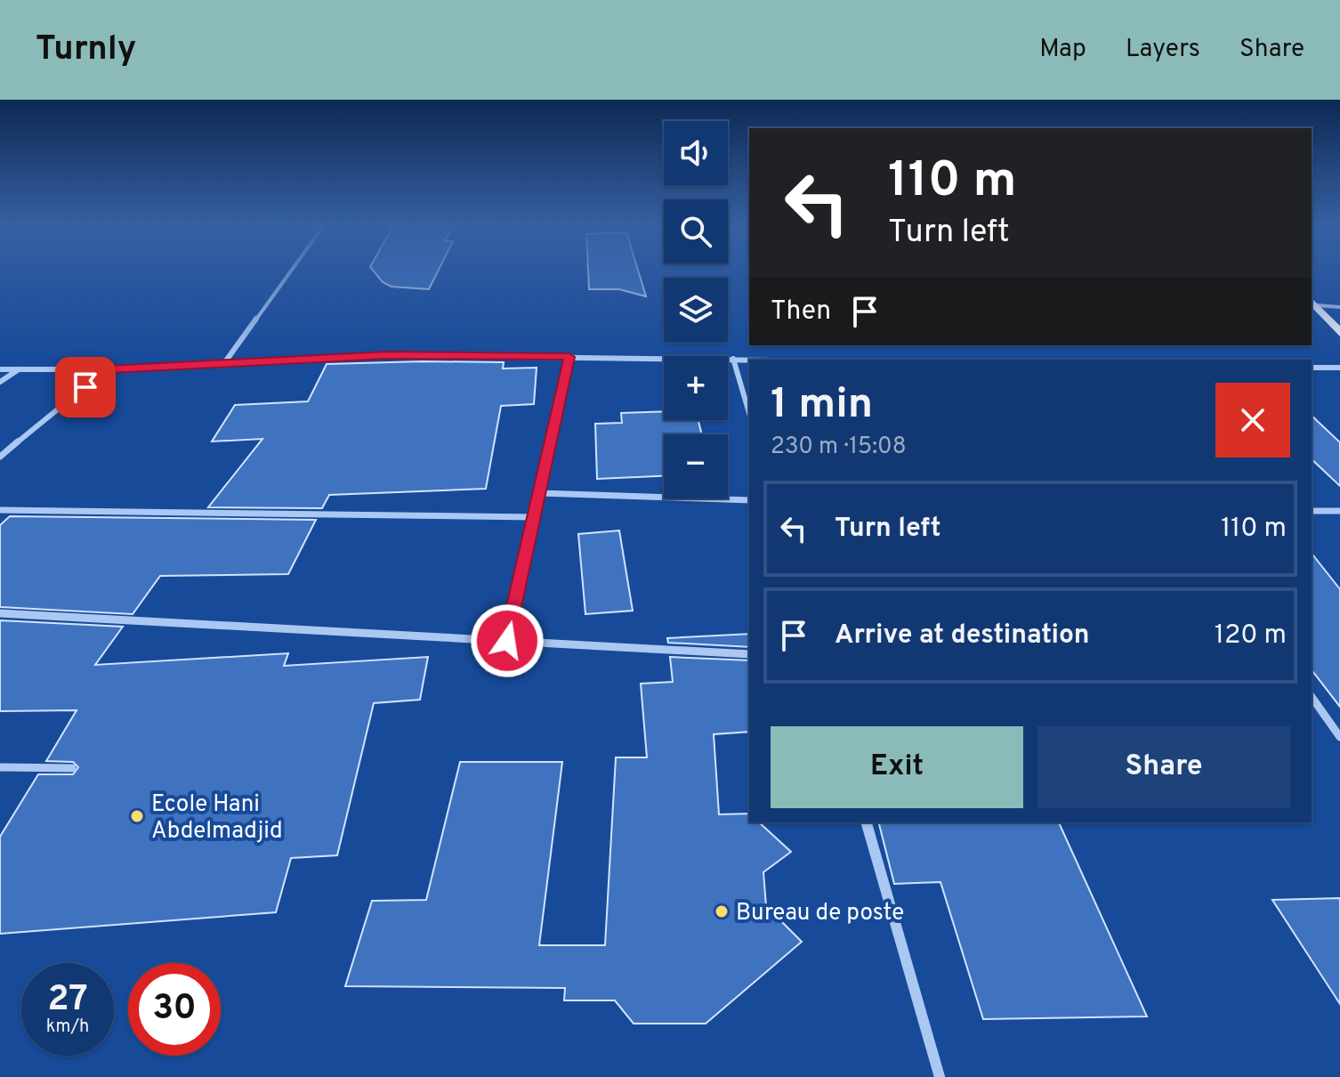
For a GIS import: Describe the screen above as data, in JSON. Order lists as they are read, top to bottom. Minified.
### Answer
{"places":["Ecole Hani Abdelmadjid","Bureau de poste"],"page":{"header":"Turnly","nav":["Map","Layers","Share"],"map_buttons":["+","−"],"turn":["110 m","Turn left"],"then":"Then","heading":["1 min","230 m · 15:08"],"list":[{"name":"Turn left","value":"110 m"},{"name":"Arrive at destination","value":"120 m"}],"buttons":["Exit","Share"],"speed":"27 km/h","limit":"30"}}
